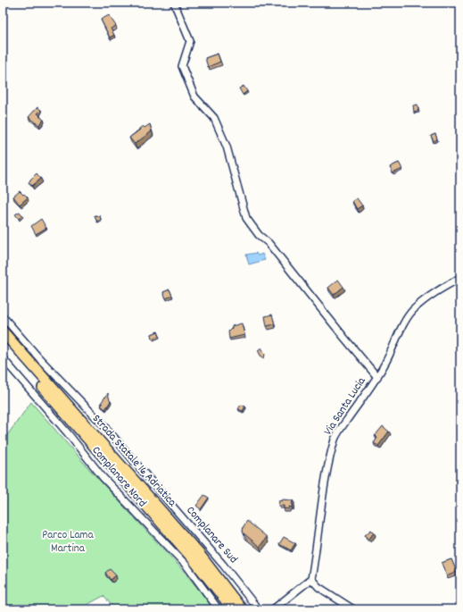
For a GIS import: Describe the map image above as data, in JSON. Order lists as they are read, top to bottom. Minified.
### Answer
{"streets":{"highway":["Strada Statale 16 Adriatica"],"street":["Via Santa Lucia","Complanare Nord","Complanare Sud"]},"parks":["Parco Lama Martina"]}
